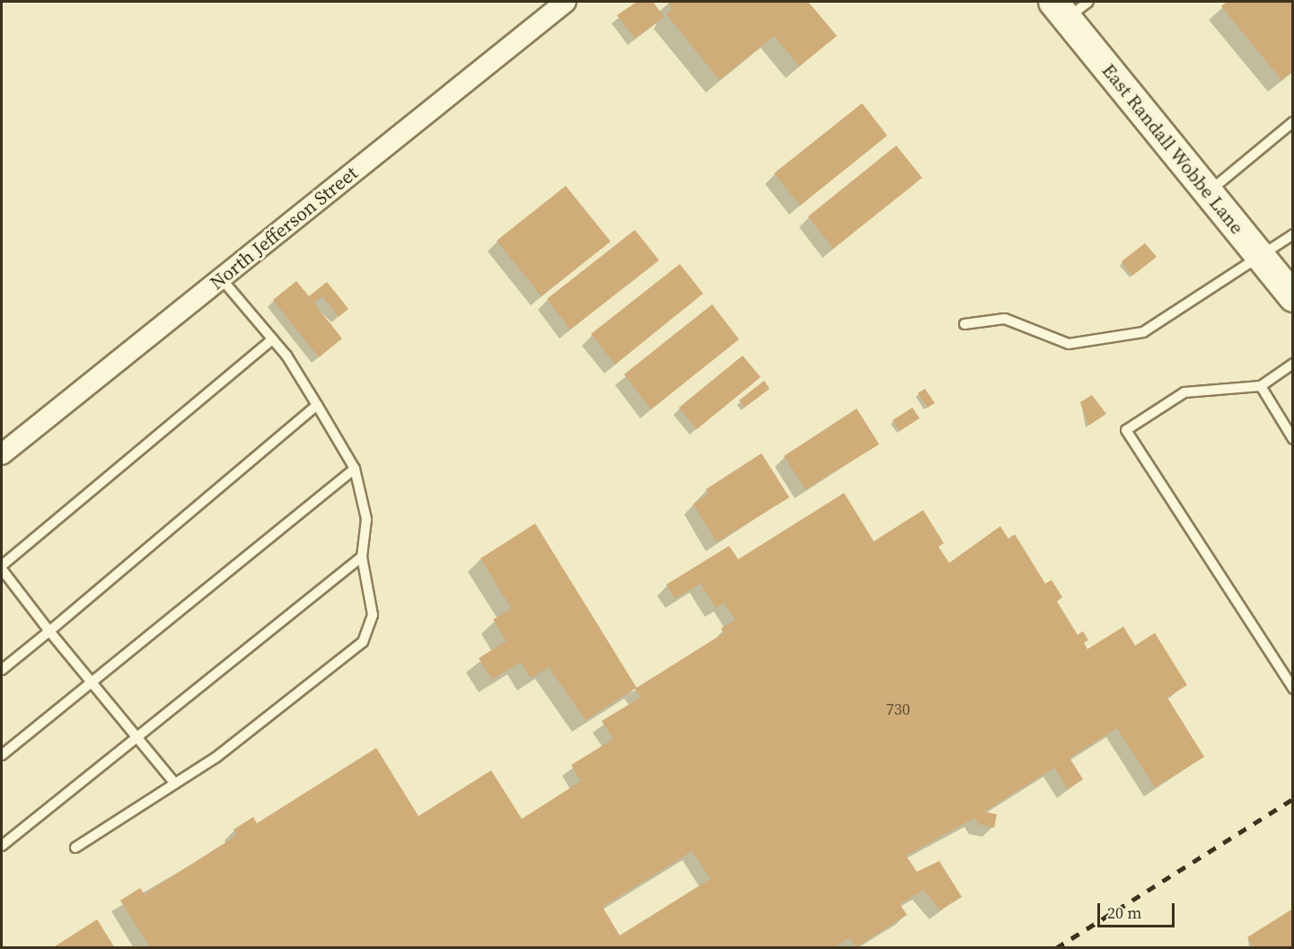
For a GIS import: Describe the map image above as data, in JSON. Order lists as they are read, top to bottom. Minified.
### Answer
{"streets":{"street":["East Randall Wobbe Lane","North Jefferson Street"]},"house_numbers":["730"],"scale_bar":"20 m"}
